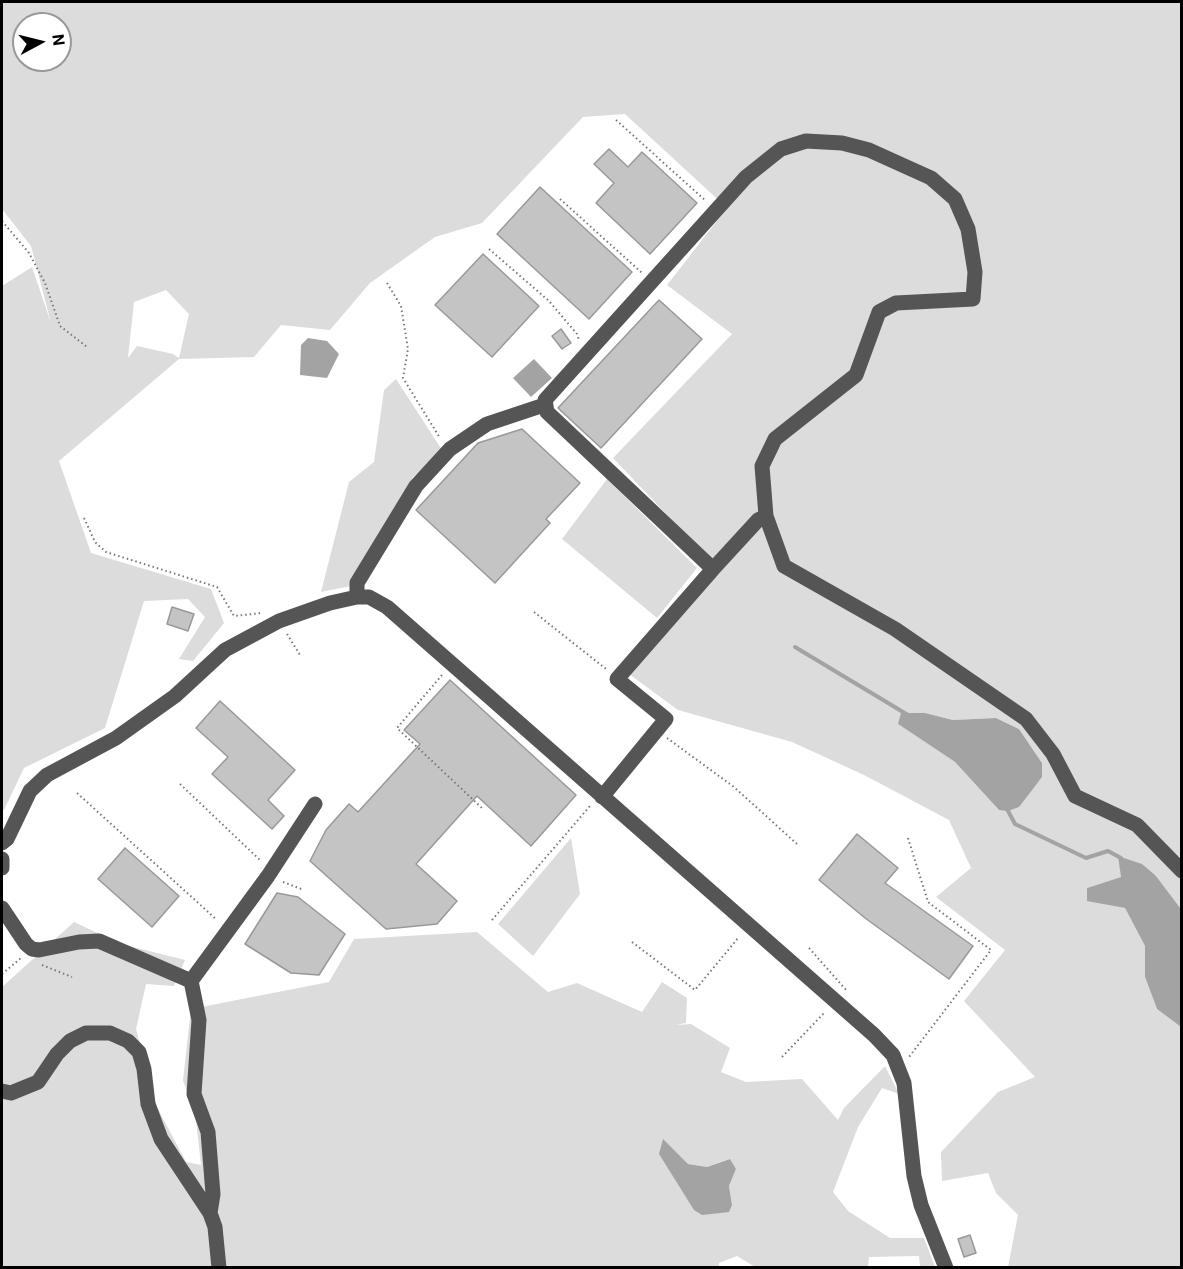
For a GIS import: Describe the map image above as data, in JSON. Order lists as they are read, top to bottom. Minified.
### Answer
{"north":"right"}
